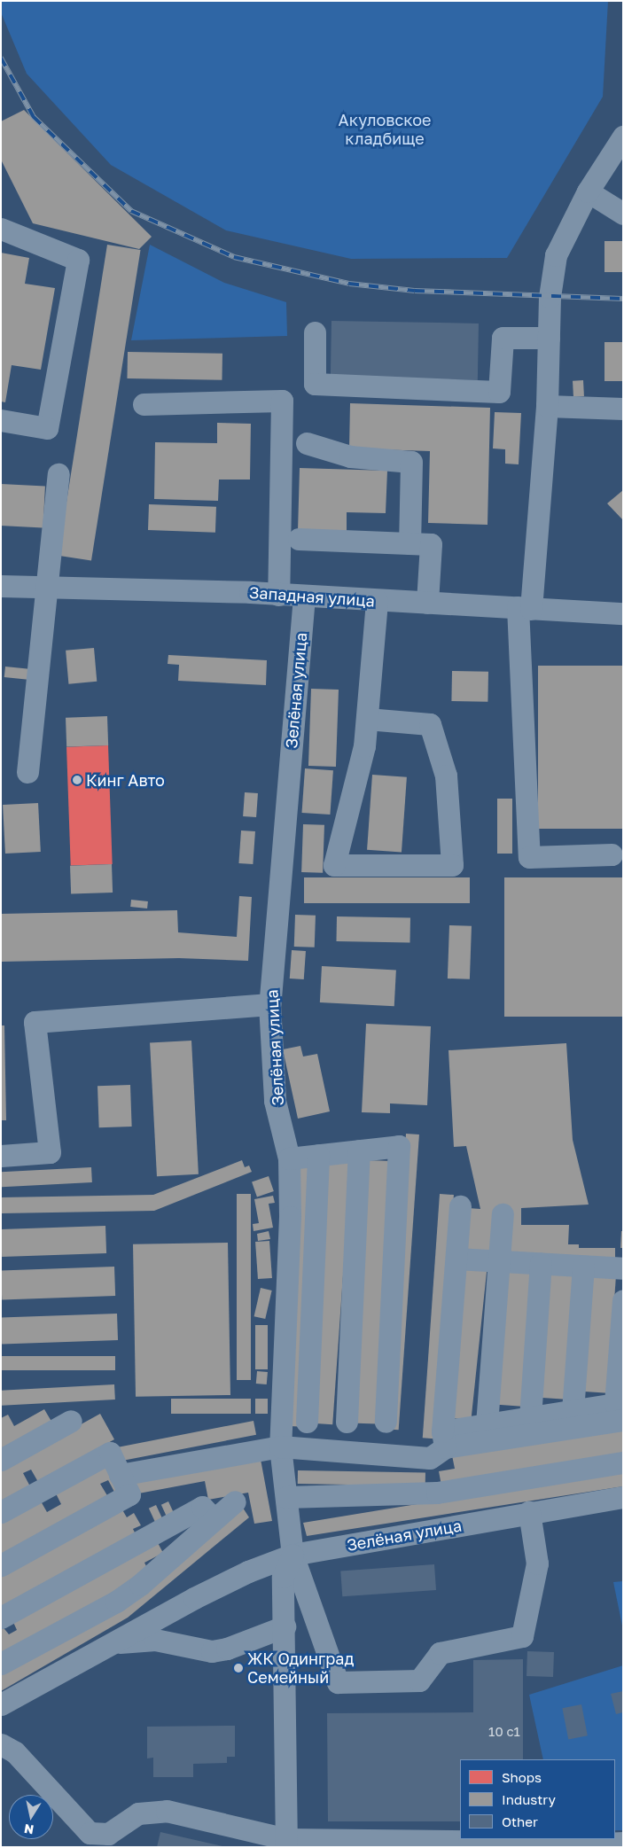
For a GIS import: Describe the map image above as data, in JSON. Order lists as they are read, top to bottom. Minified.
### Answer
{"streets":{"street":["Западная улица","Зелёная улица"]},"crossings":[["Западная улица","Зелёная улица"]],"parks":["Акуловское кладбище"],"places":["Кинг Авто","ЖК Одинград Семейный"],"house_numbers":["10 с1"],"legend":["Shops","Industry","Other"],"north":"bottom"}
